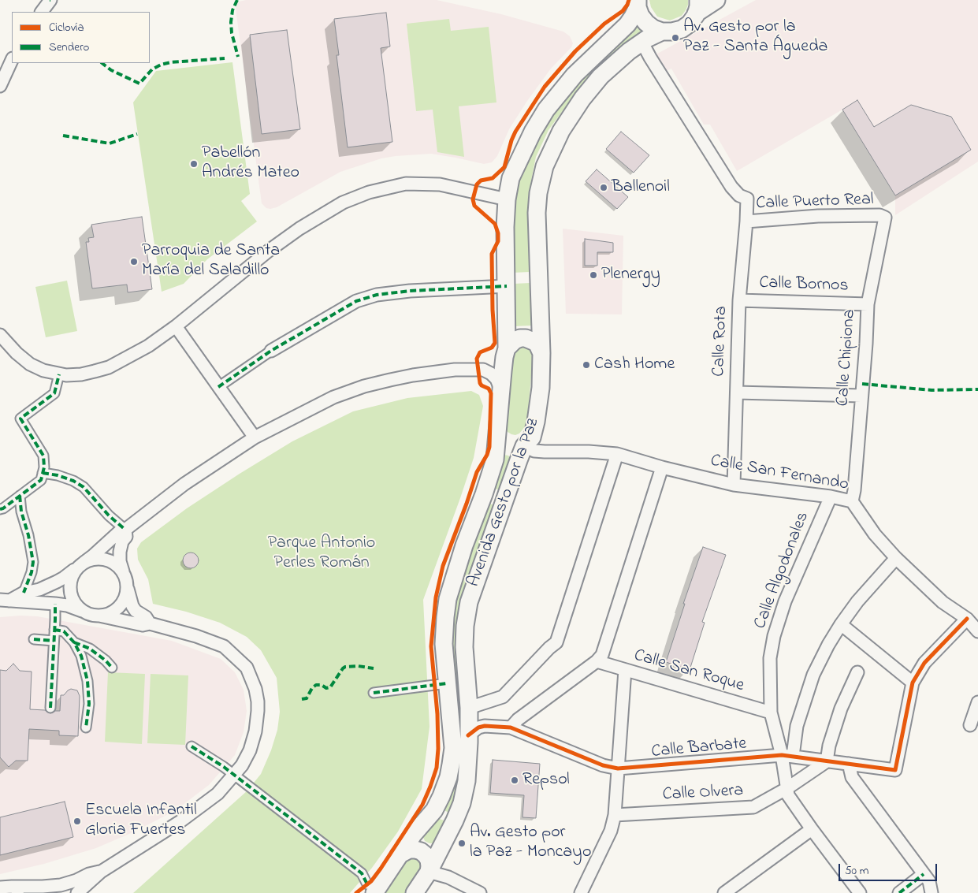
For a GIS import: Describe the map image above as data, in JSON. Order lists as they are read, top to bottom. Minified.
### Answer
{"streets":{"main road":["Avenida Gesto por la Paz"],"street":["Calle Puerto Real","Calle Bornos","Calle Rota","Calle Chipiona","Calle San Fernando","Calle Algodonales","Calle San Roque","Calle Barbate","Calle Olvera"]},"crossings":[["Calle Puerto Real","Calle Rota"],["Calle Puerto Real","Calle Chipiona"],["Calle Bornos","Calle Rota"],["Calle Bornos","Calle Chipiona"],["Calle Rota","Calle San Fernando"],["Calle Rota","Avenida Gesto por la Paz"],["Calle Chipiona","Calle San Fernando"],["Calle San Fernando","Avenida Gesto por la Paz"],["Calle San Fernando","Calle Algodonales"],["Avenida Gesto por la Paz","Calle Barbate"],["Calle Algodonales","Calle San Roque"],["Calle Algodonales","Calle Barbate"],["Calle Algodonales","Calle Olvera"],["Calle Barbate","Calle Olvera"]],"parks":["Parque Antonio Perles Román"],"places":["Av. Gesto por la Paz - Santa Águeda","Pabellón Andrés Mateo","Ballenoil","Parroquia de Santa María del Saladillo","Plenergy","Cash Home","Repsol","Escuela Infantil Gloria Fuertes","Av. Gesto por la Paz - Moncayo"],"legend":["Ciclovía","Sendero"],"scale_bar":"50 m"}
